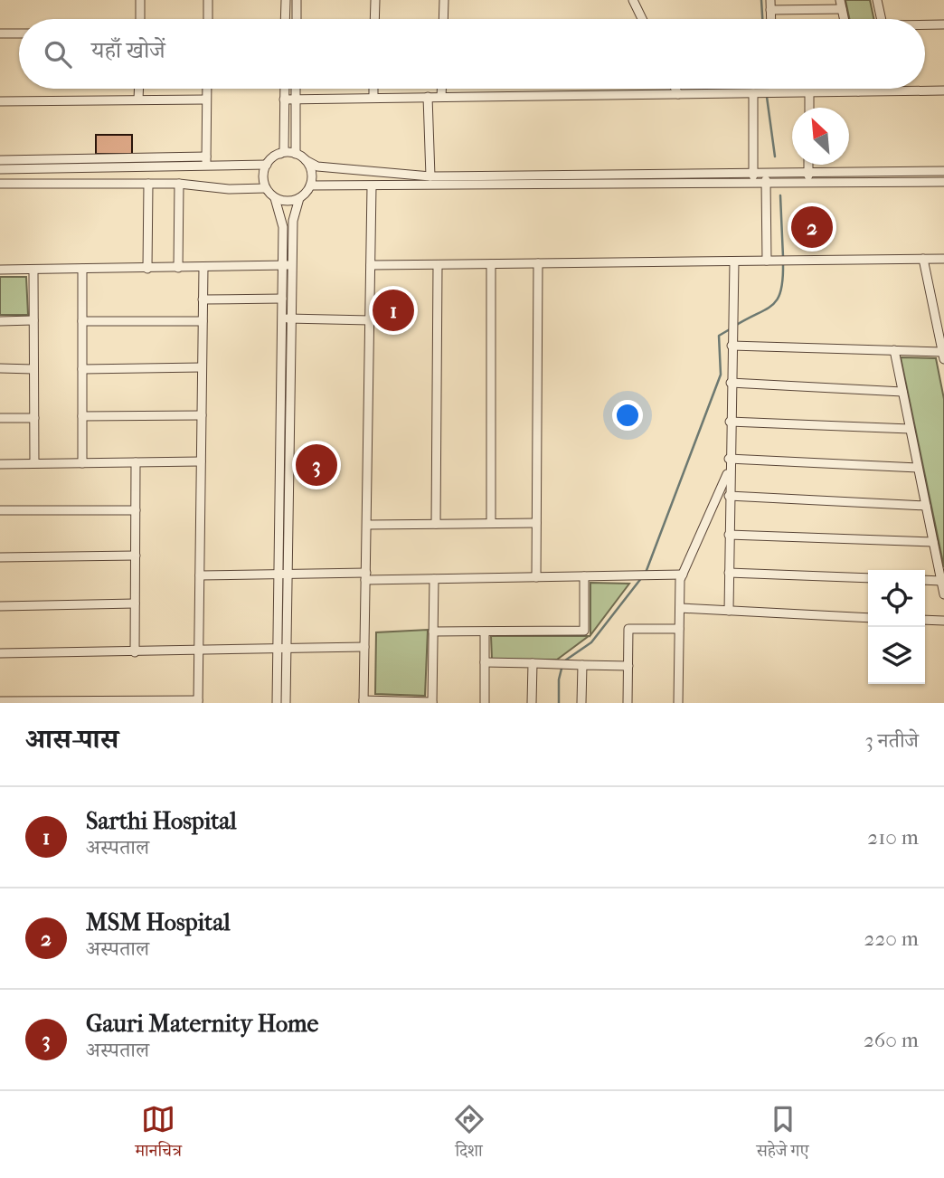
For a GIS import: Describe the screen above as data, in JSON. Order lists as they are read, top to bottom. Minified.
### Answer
{"north":"top left","page":{"search":"यहाँ खोजें","pins":["2","1","3"],"heading":["आस-पास","3 नतीजे"],"list":[{"mark":"1","name":"Sarthi Hospital","note":"अस्पताल","value":"210 m"},{"mark":"2","name":"MSM Hospital","note":"अस्पताल","value":"220 m"},{"mark":"3","name":"Gauri Maternity Home","note":"अस्पताल","value":"260 m"}],"nav":["मानचित्र","दिशा","सहेजे गए"]}}
